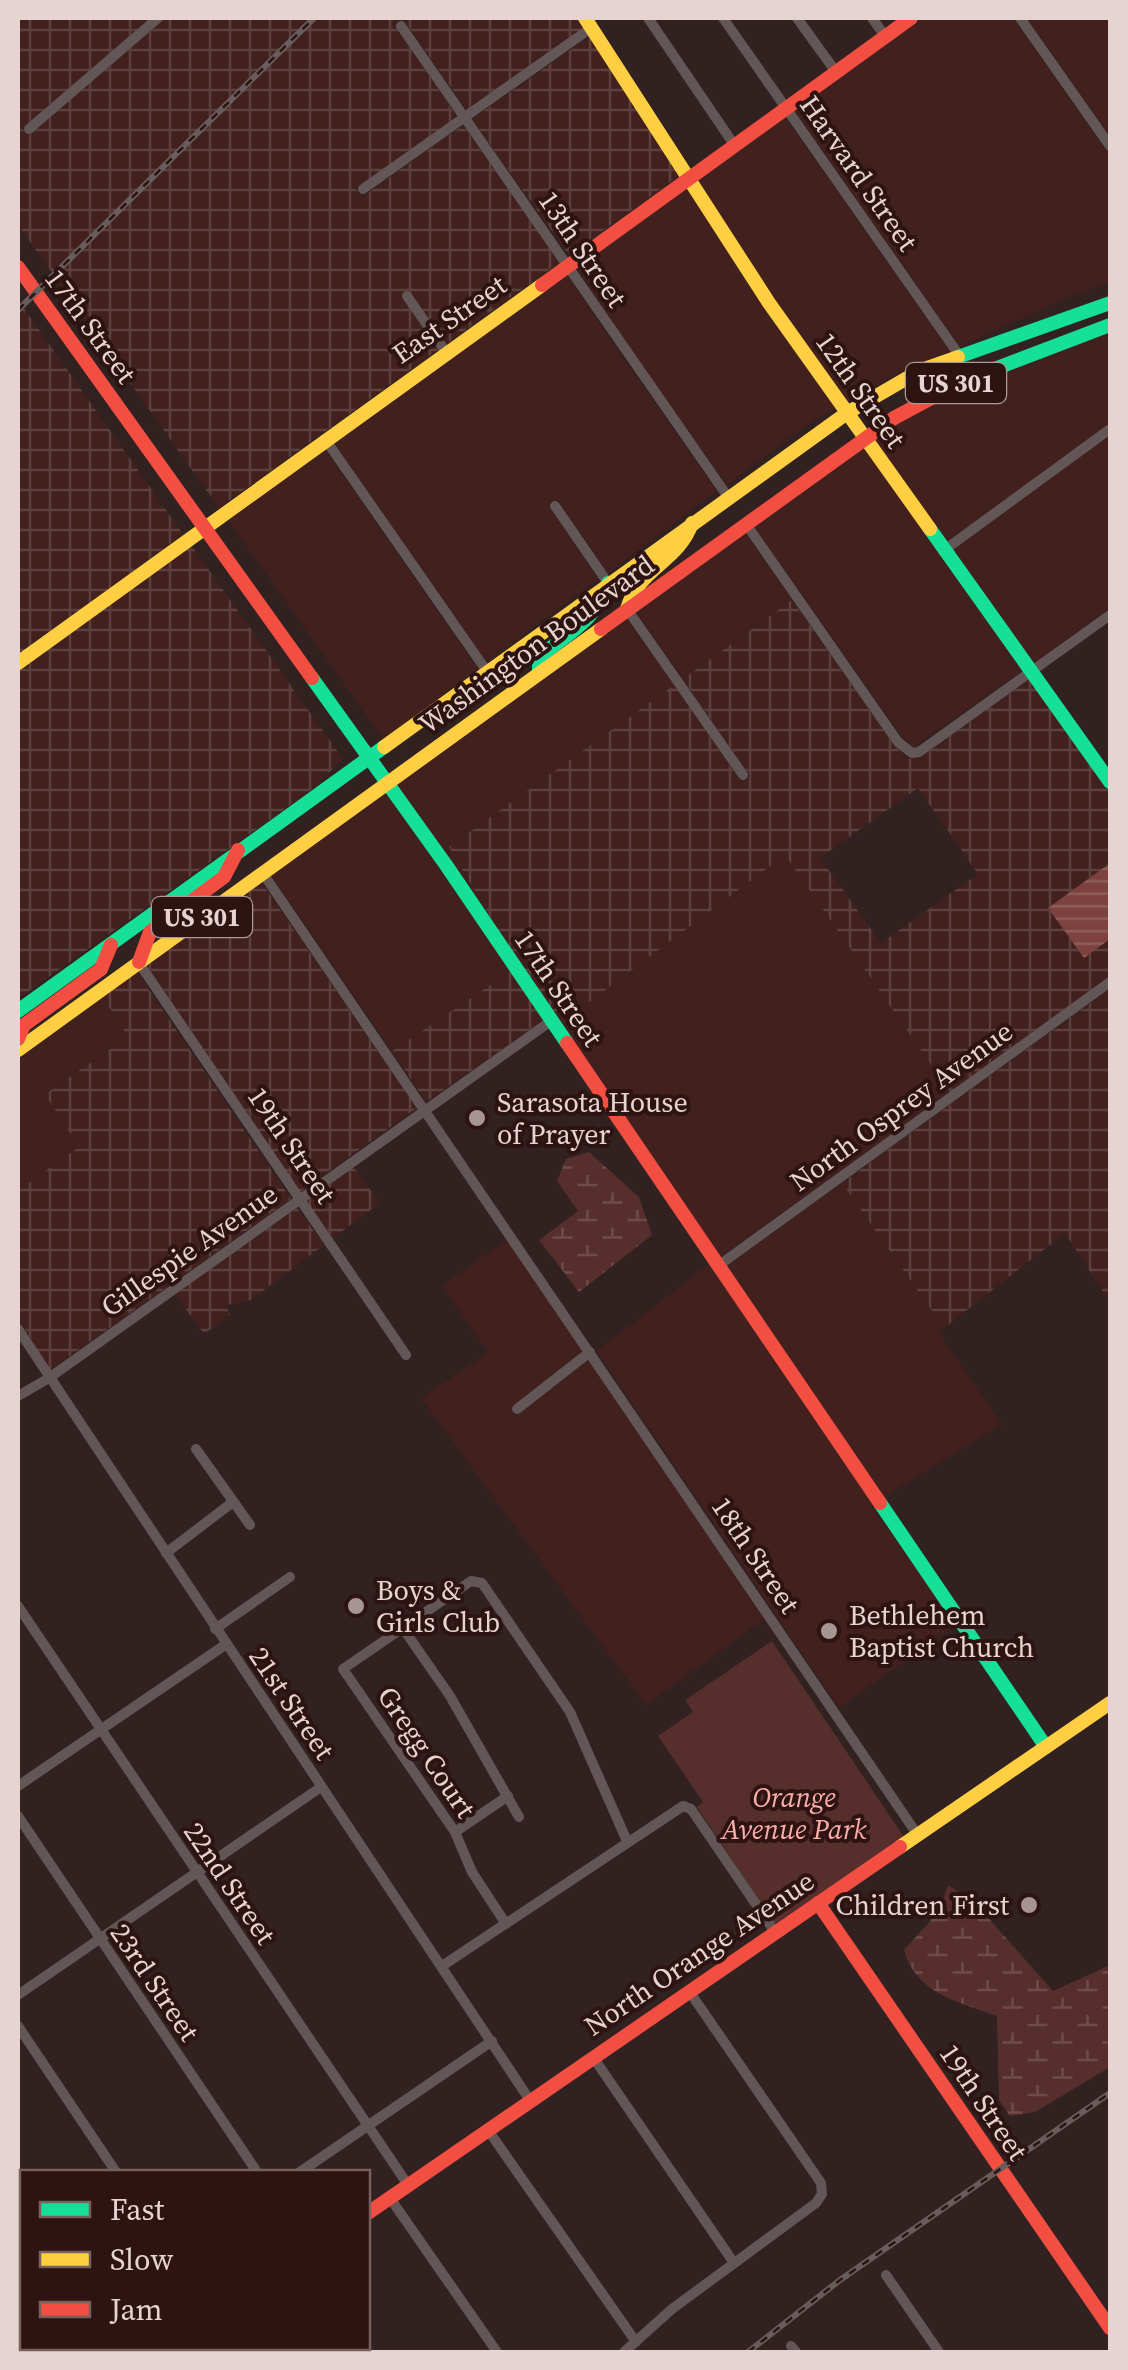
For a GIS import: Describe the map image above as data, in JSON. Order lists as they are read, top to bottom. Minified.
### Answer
{"streets":{"street":["Harvard Street","13th Street","East Street","17th Street","US 301","12th Street","Washington Boulevard","North Osprey Avenue","19th Street","Gillespie Avenue","18th Street","21st Street","Gregg Court","22nd Street","North Orange Avenue","23rd Street"]},"crossings":[["Harvard Street","East Street"],["Harvard Street","Washington Boulevard"],["13th Street","East Street"],["13th Street","Washington Boulevard"],["East Street","17th Street"],["East Street","12th Street"],["17th Street","Washington Boulevard"],["17th Street","North Osprey Avenue"],["17th Street","Gillespie Avenue"],["17th Street","North Orange Avenue"],["12th Street","Washington Boulevard"],["Washington Boulevard","19th Street"],["Washington Boulevard","18th Street"],["19th Street","Gillespie Avenue"],["19th Street","North Orange Avenue"],["Gillespie Avenue","18th Street"],["Gillespie Avenue","21st Street"],["18th Street","North Orange Avenue"],["21st Street","North Orange Avenue"],["22nd Street","North Orange Avenue"]],"parks":["Orange Avenue Park"],"places":["Sarasota House of Prayer","Boys & Girls Club","Bethlehem Baptist Church","Children First"],"legend":["Fast","Slow","Jam"]}
